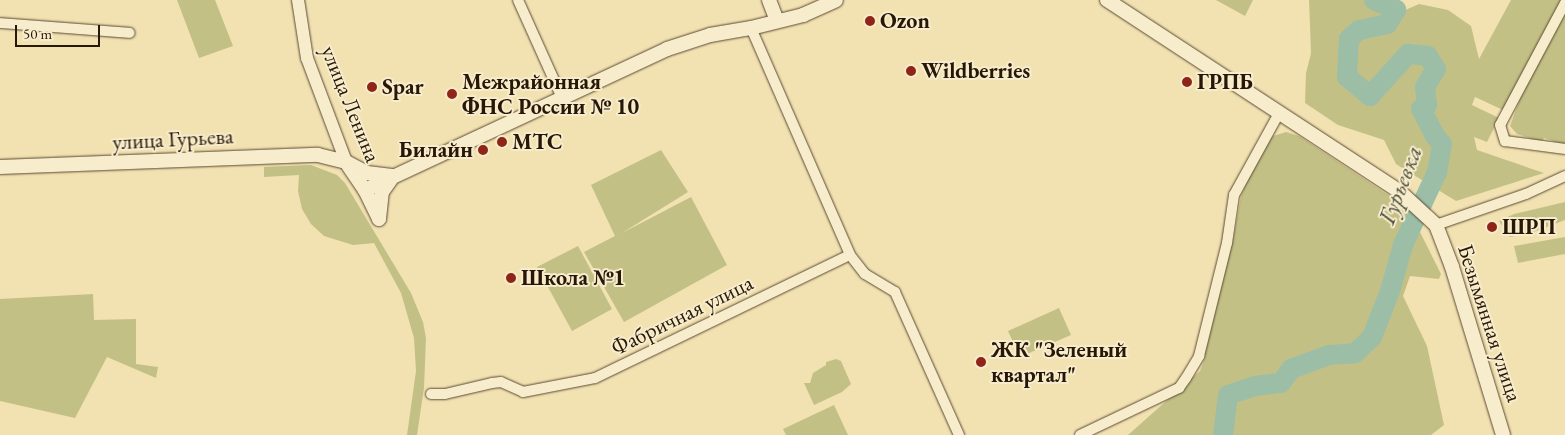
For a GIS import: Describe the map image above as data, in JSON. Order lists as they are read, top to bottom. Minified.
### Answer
{"streets":{"main road":["улица Ленина","улица Гурьева","Безымянная улица"],"street":["Фабричная улица"]},"crossings":[["улица Ленина","улица Гурьева"]],"water":["Гурьевка"],"places":["Ozon","Wildberries","ГРПБ","Spar","Межрайонная ФНС России № 10","МТС","Билайн","ШРП","Школа №1","ЖК \"Зеленый квартал\""],"scale_bar":"50 m"}
